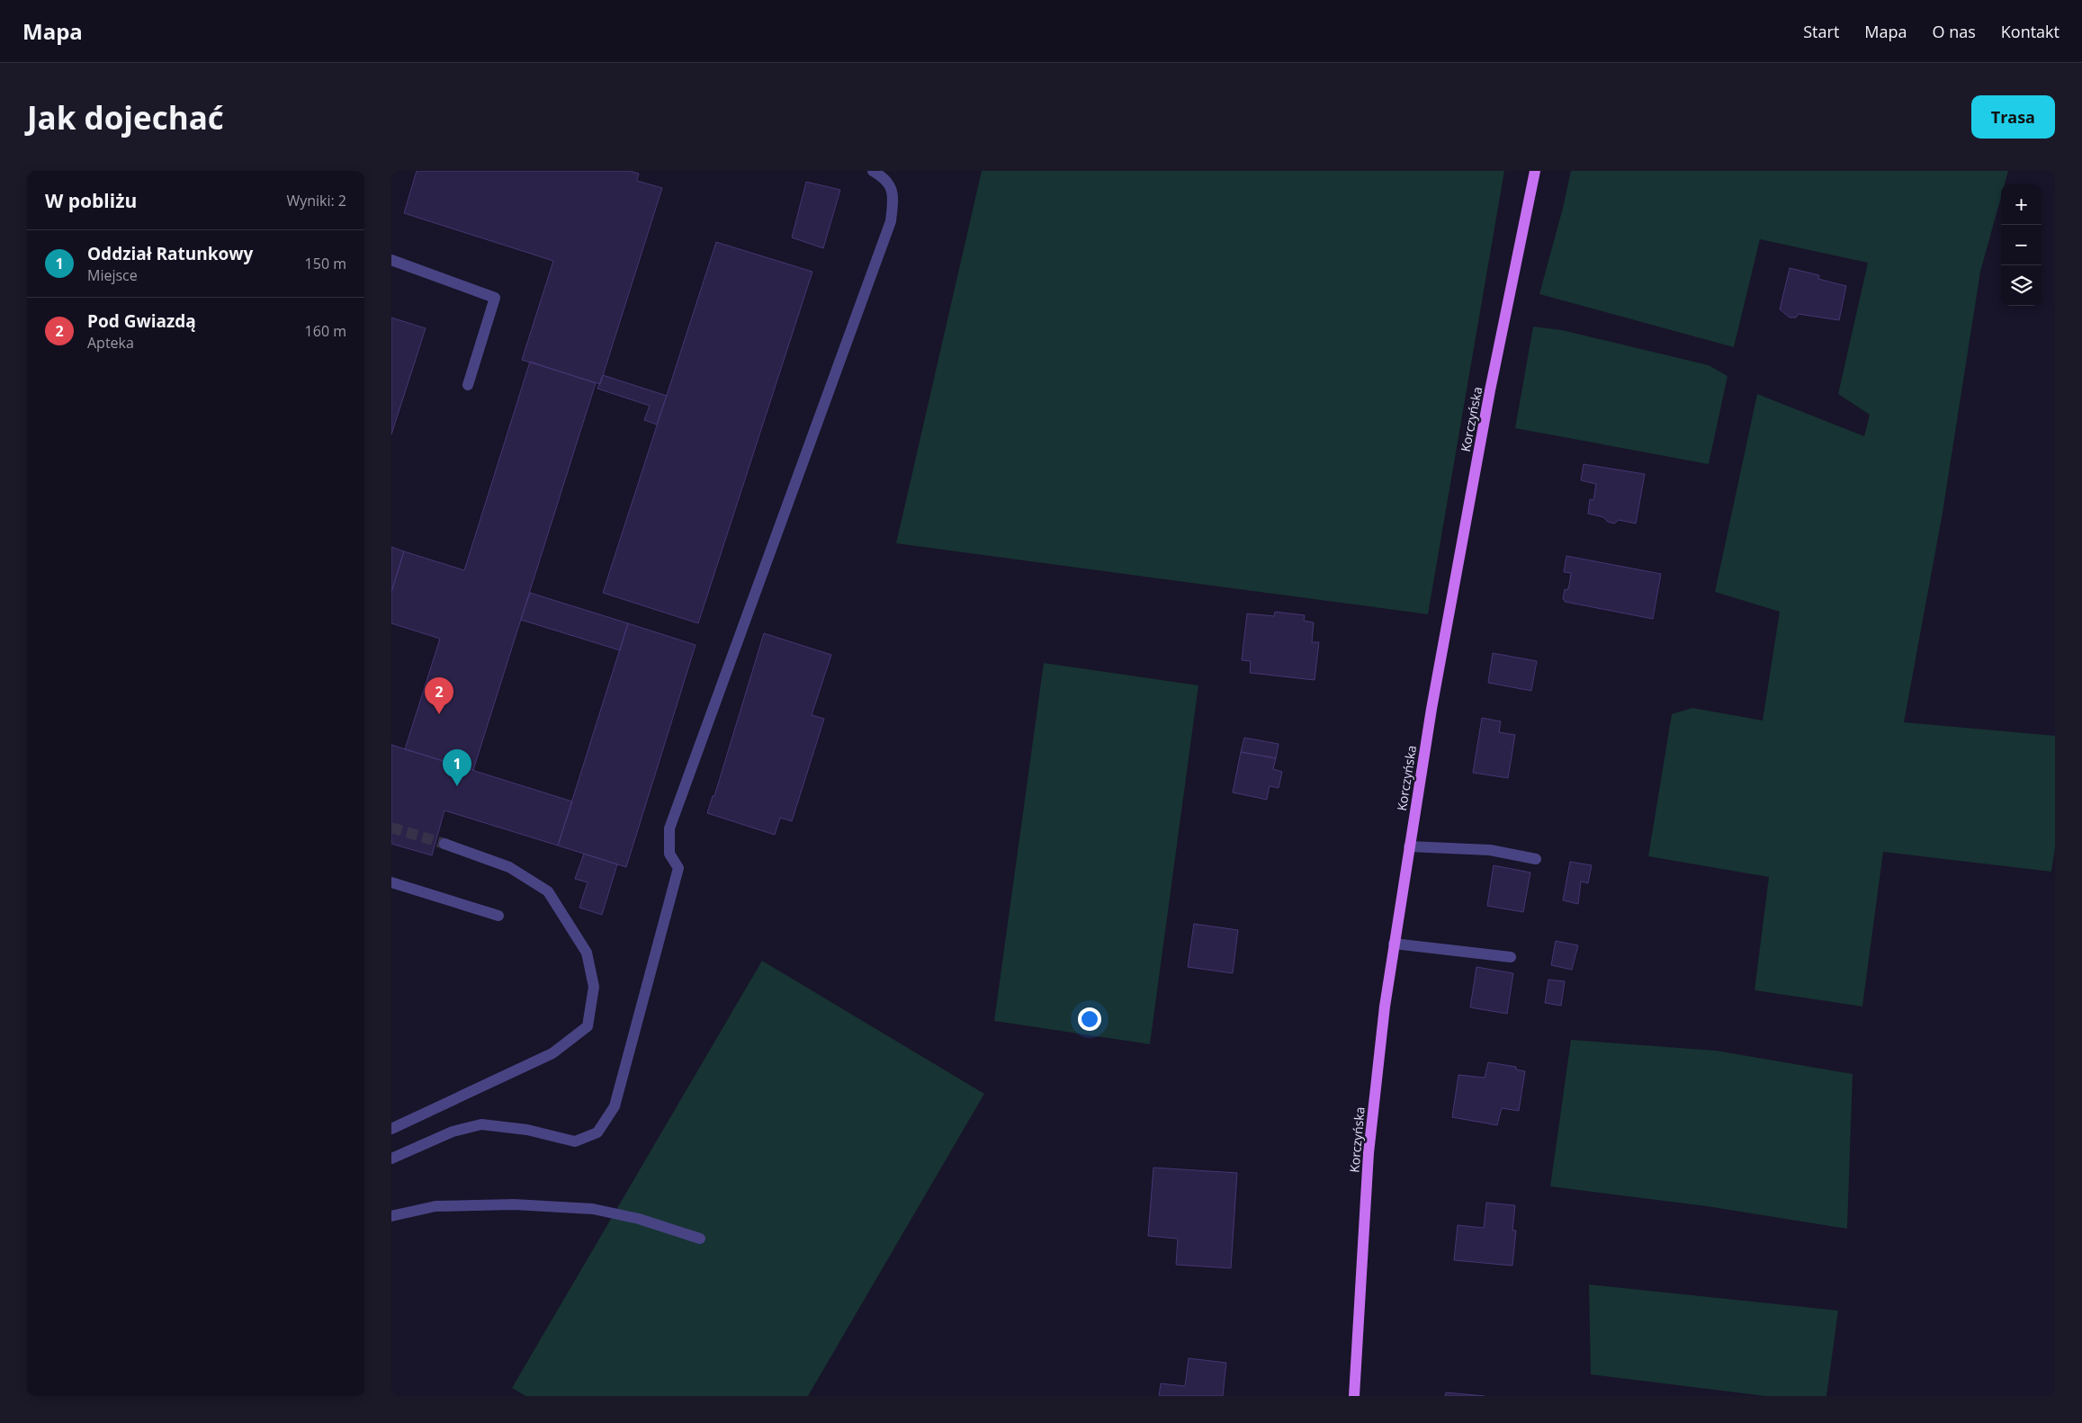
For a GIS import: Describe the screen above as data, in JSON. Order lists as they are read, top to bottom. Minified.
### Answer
{"streets":{"main road":["Korczyńska"]},"page":{"header":"Mapa","nav":["Start","Mapa","O nas","Kontakt"],"buttons":"Trasa","title":"Jak dojechać","heading":["W pobliżu","Wyniki: 2"],"map_buttons":["+","−"],"list":[{"mark":"1","name":"Oddział Ratunkowy","note":"Miejsce","value":"150 m"},{"mark":"2","name":"Pod Gwiazdą","note":"Apteka","value":"160 m"}],"pins":["2","1"]}}
